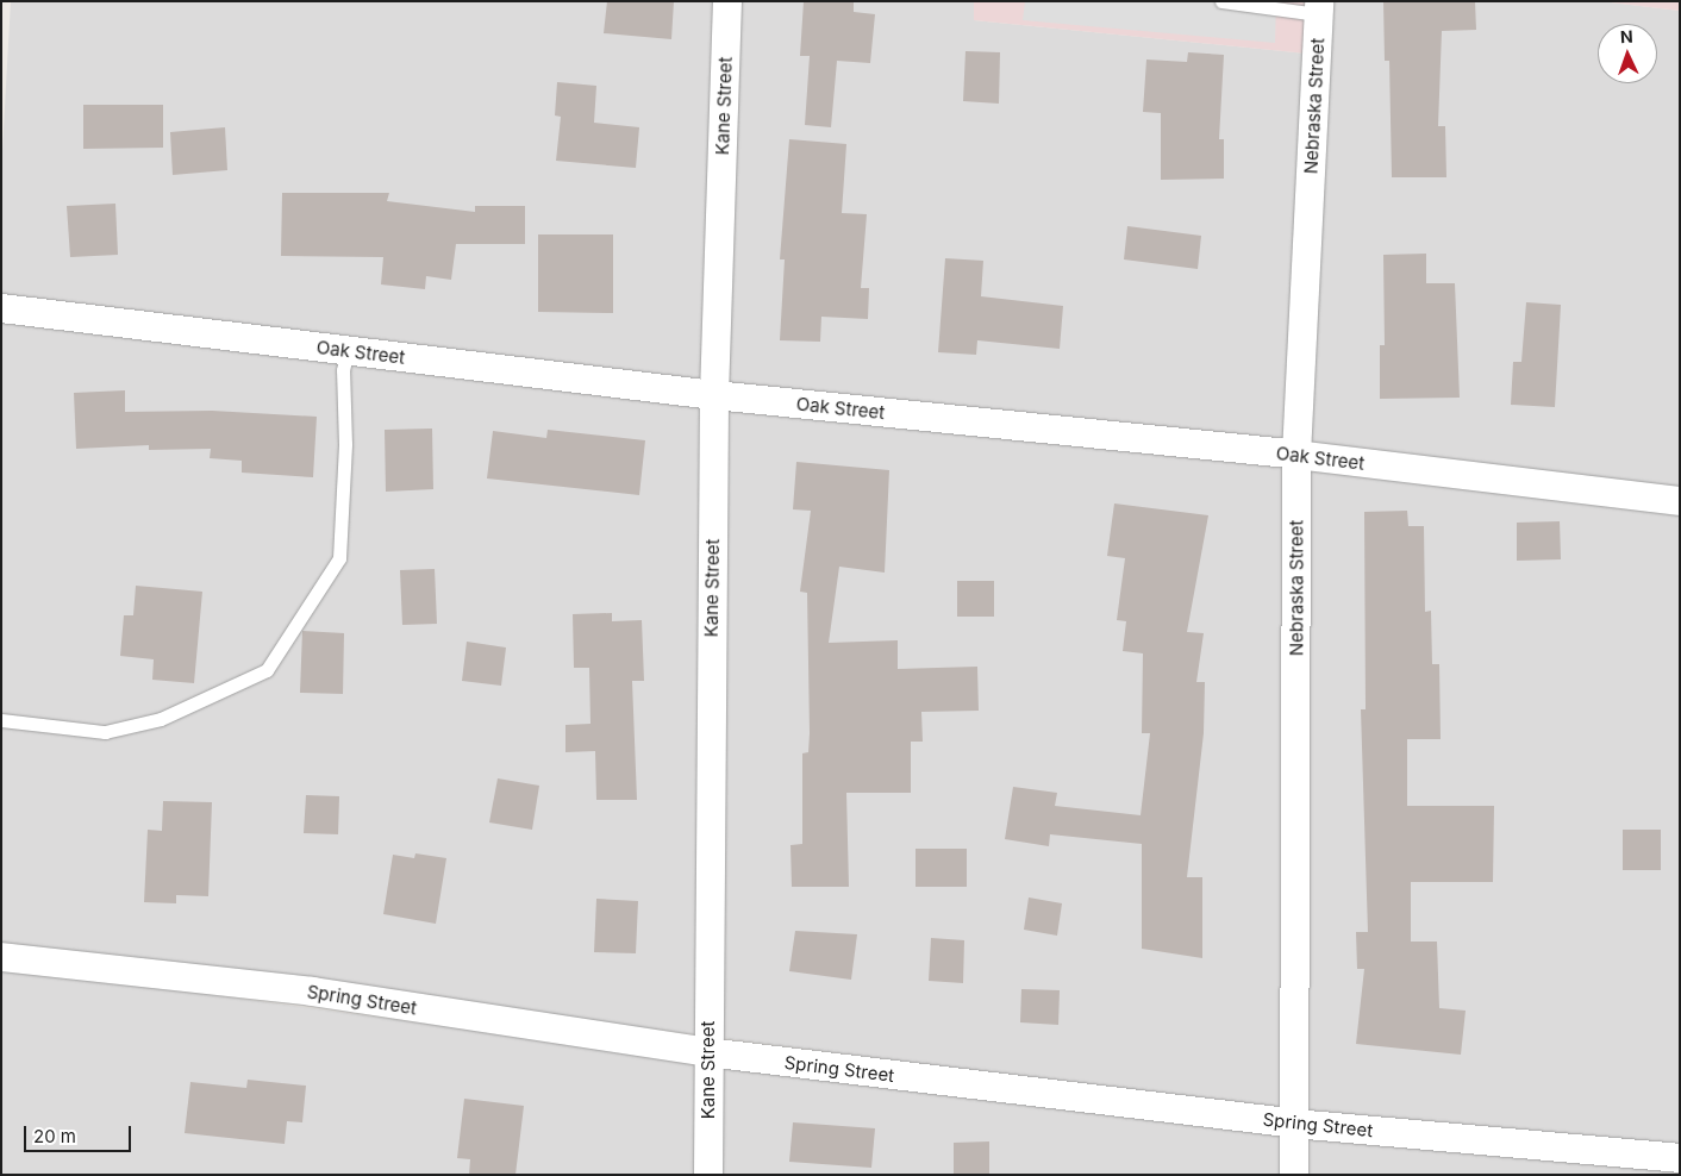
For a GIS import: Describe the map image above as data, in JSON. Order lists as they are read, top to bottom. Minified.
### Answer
{"streets":{"street":["Kane Street","Nebraska Street","Oak Street","Spring Street"]},"crossings":[["Kane Street","Oak Street"],["Kane Street","Spring Street"],["Nebraska Street","Oak Street"],["Nebraska Street","Spring Street"]],"scale_bar":"20 m","north":"top"}
